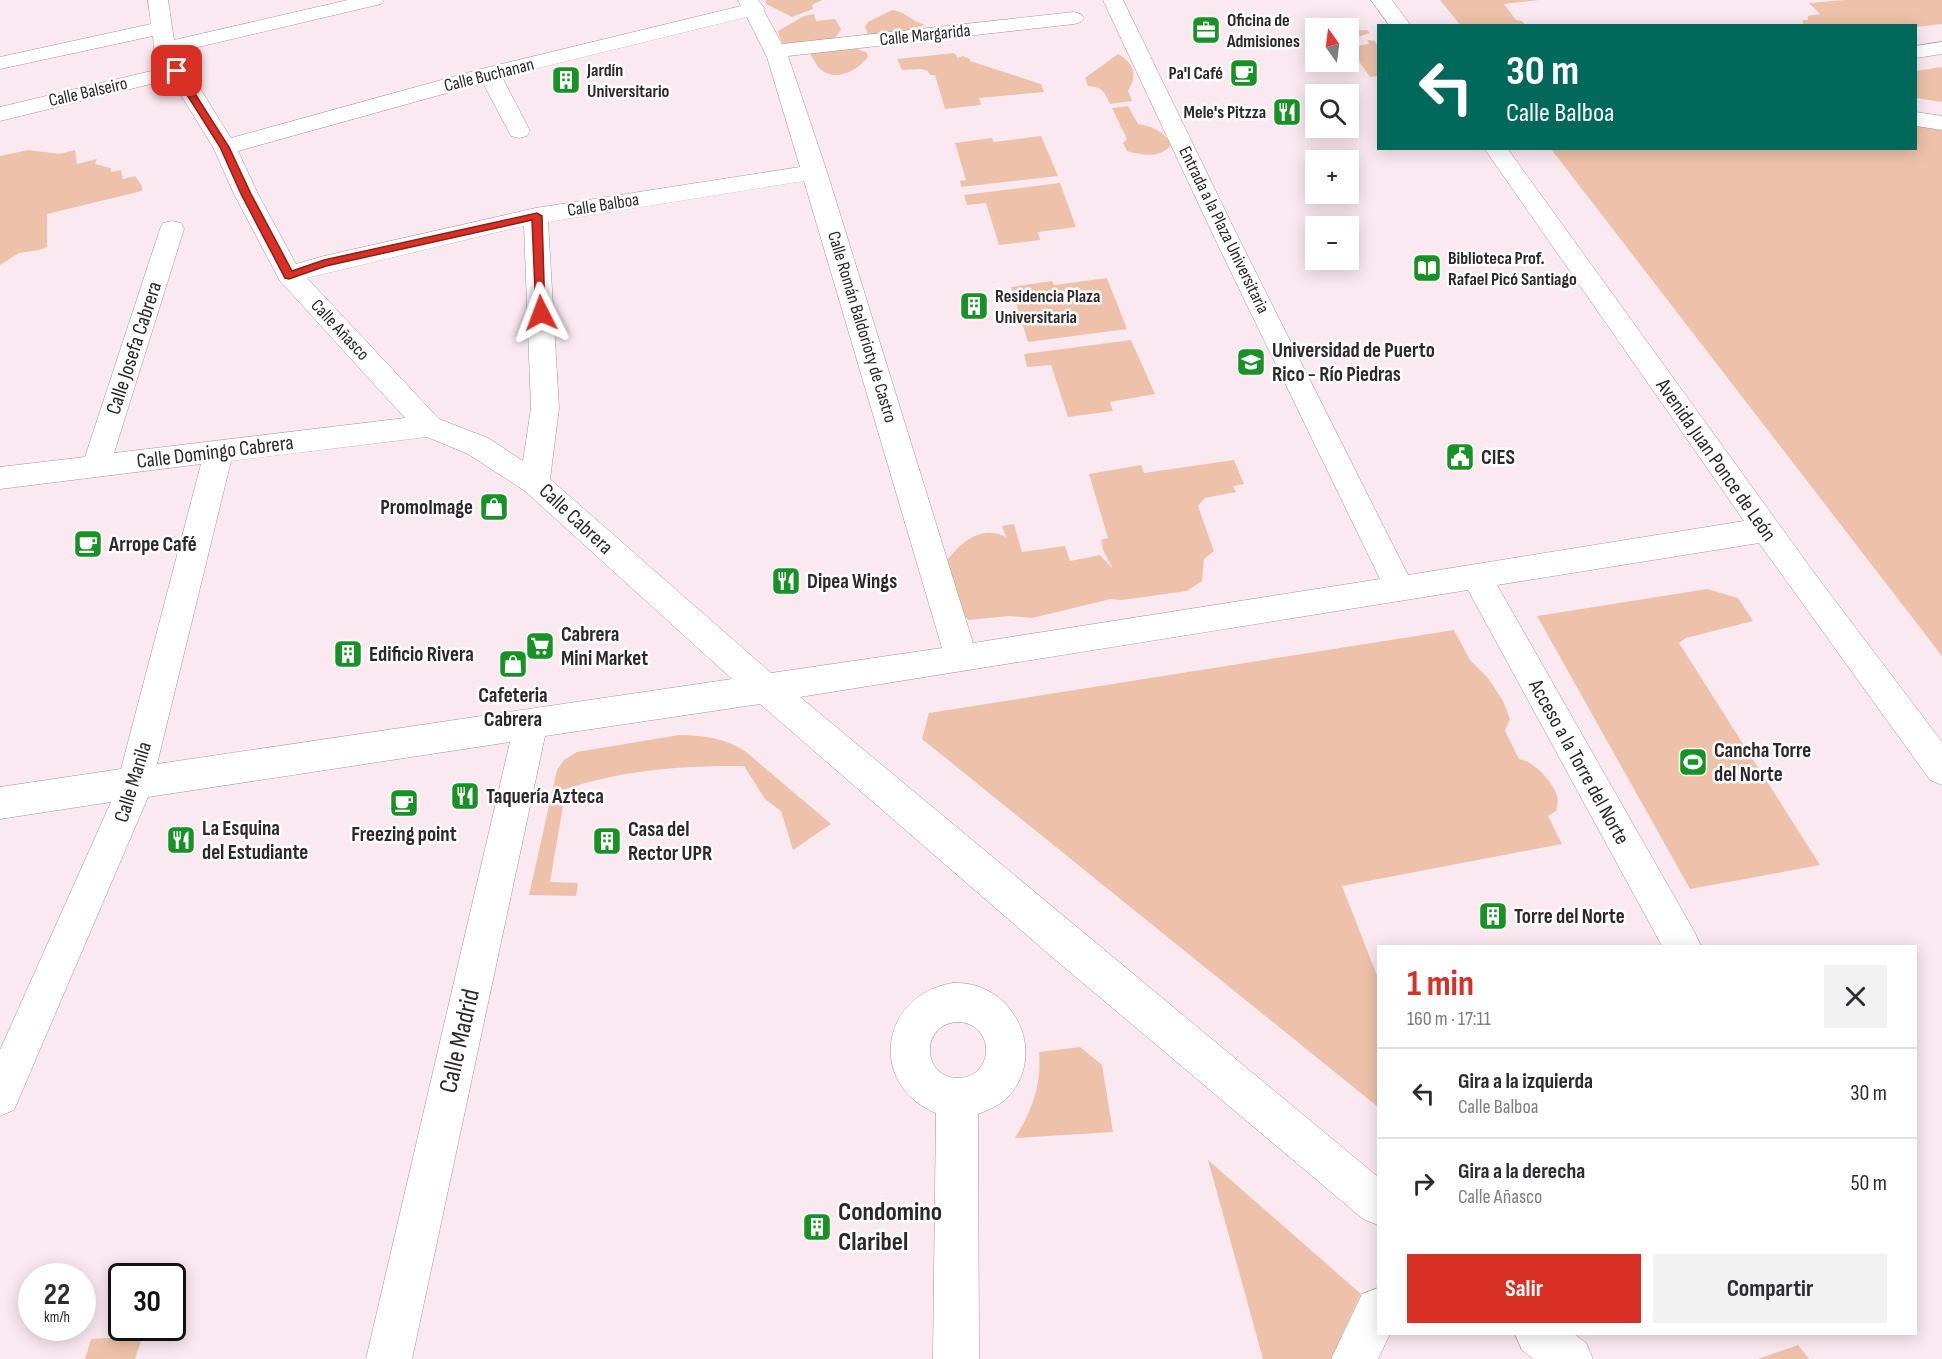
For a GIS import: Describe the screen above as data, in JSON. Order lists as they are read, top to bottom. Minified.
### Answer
{"streets":{"street":["Calle Margarida","Calle Buchanan","Calle Balseiro","Calle Balboa","Entrada a la Plaza Universitaria","Calle Román Baldorioty de Castro","Calle Añasco","Calle Josefa Cabrera","Calle Domingo Cabrera","Avenida Juan Ponce de León","Calle Cabrera","Acceso a la Torre del Norte","Calle Manila","Calle Madrid"]},"crossings":[["Calle Margarida","Calle Román Baldorioty de Castro"],["Calle Buchanan","Calle Román Baldorioty de Castro"],["Calle Buchanan","Calle Añasco"],["Calle Balseiro","Calle Añasco"],["Calle Balboa","Calle Román Baldorioty de Castro"],["Calle Balboa","Calle Añasco"],["Calle Balboa","Calle Cabrera"],["Calle Añasco","Calle Domingo Cabrera"],["Calle Josefa Cabrera","Calle Domingo Cabrera"],["Calle Domingo Cabrera","Calle Manila"]],"places":{"office":["Oficina de Admisiones"],"cafe":["Pa'l Café","Arrope Café","Freezing point"],"building":["Jardín Universitario","Residencia Plaza Universitaria","Edificio Rivera","Casa del Rector UPR","Torre del Norte","Condomino Claribel"],"restaurant":["Mele's Pitzza","Dipea Wings","Taquería Azteca","La Esquina del Estudiante"],"library":["Biblioteca Prof. Rafael Picó Santiago"],"school or university":["Universidad de Puerto Rico - Río Piedras"],"public building":["CIES"],"shop":["PromoImage","Cafeteria Cabrera"],"supermarket":["Cabrera Mini Market"],"sports":["Cancha Torre del Norte"]},"north":"top","page":{"map_buttons":["+","−"],"turn":["30 m","Calle Balboa"],"heading":["1 min","160 m · 17:11"],"list":[{"name":"Gira a la izquierda","note":"Calle Balboa","value":"30 m"},{"name":"Gira a la derecha","note":"Calle Añasco","value":"50 m"}],"buttons":["Salir","Compartir"],"speed":"22 km/h","limit":"30"}}
